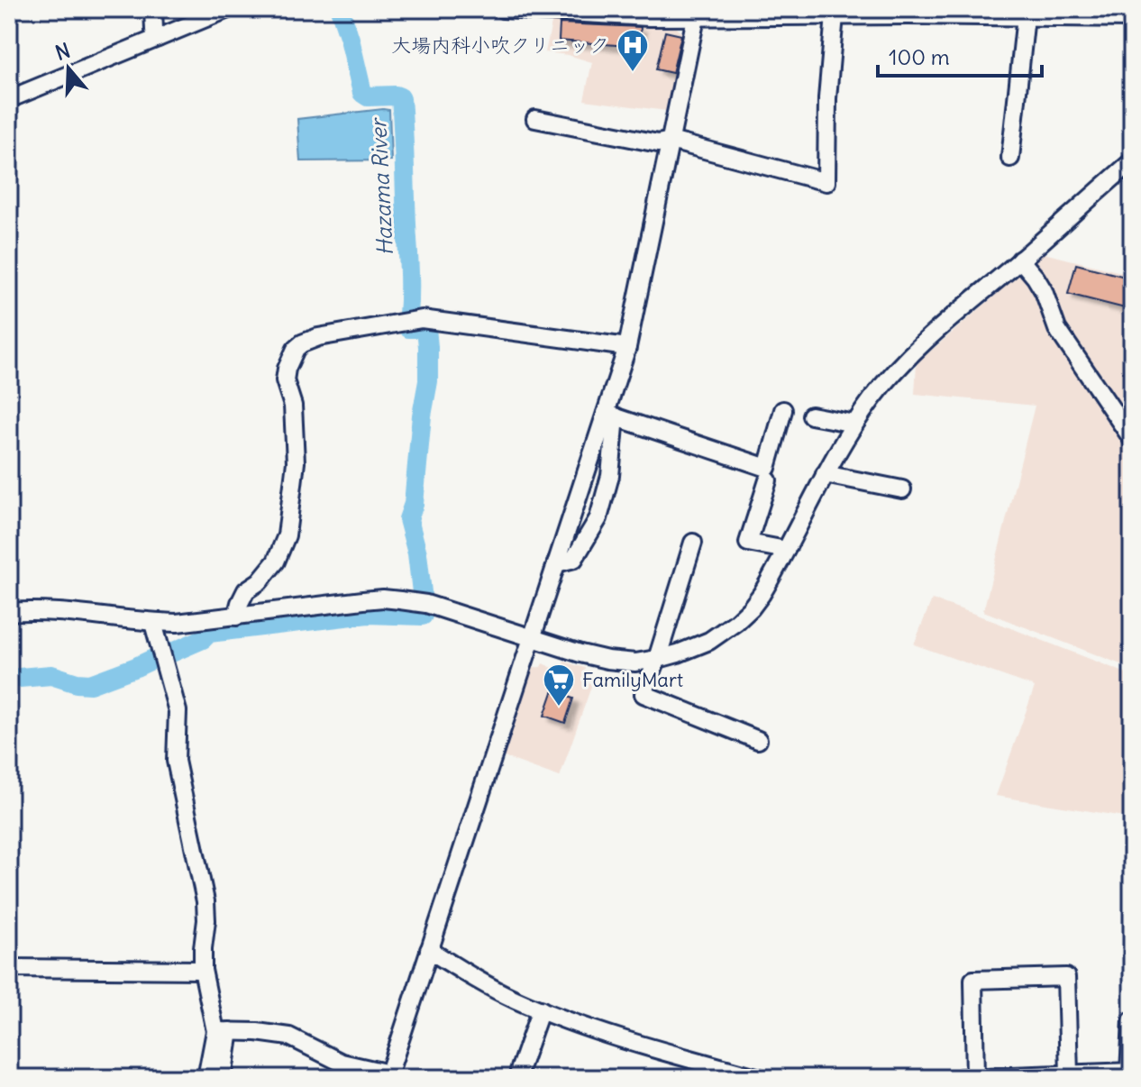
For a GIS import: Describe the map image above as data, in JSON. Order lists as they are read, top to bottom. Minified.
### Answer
{"water":["Hazama River"],"places":{"hospital":["大場内科小吹クリニック"],"supermarket":["FamilyMart"]},"scale_bar":"100 m","north":"top"}
